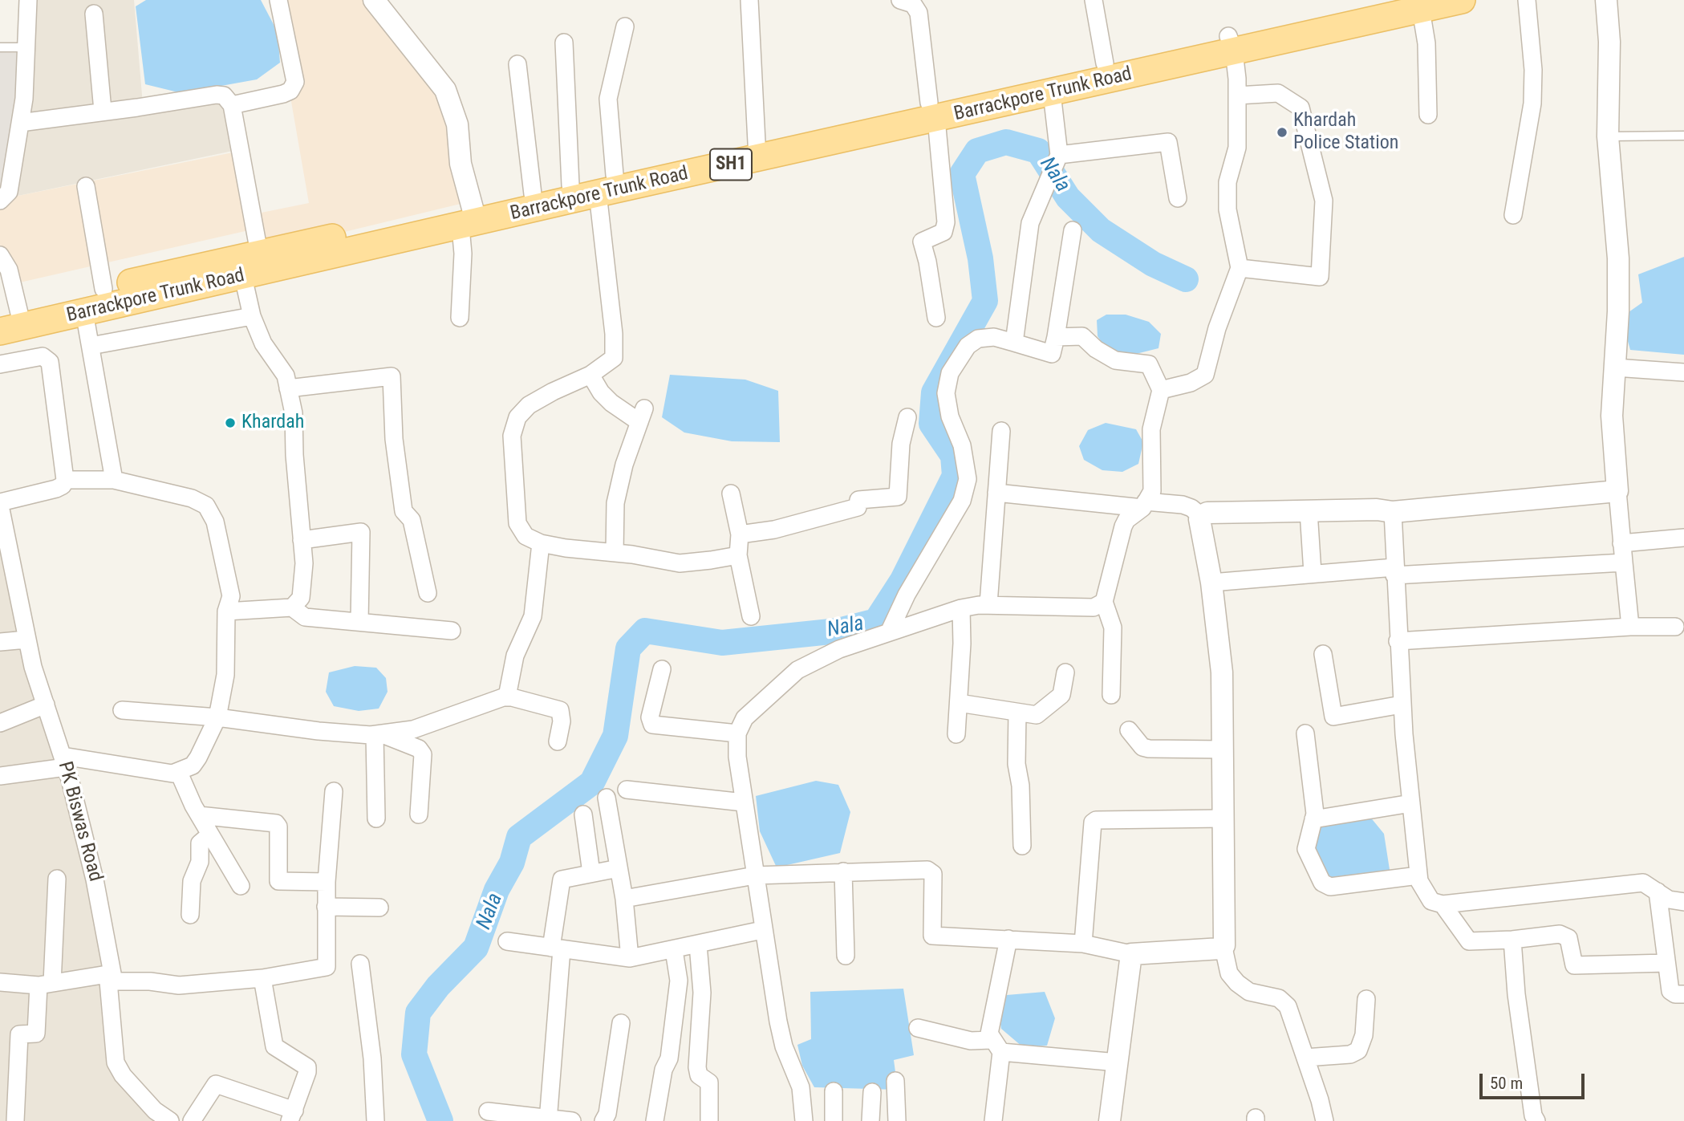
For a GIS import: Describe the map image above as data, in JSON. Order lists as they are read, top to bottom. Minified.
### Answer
{"streets":{"main road":["Barrackpore Trunk Road","SH1"],"street":["PK Biswas Road"]},"water":["Nala"],"places":["Khardah Police Station","Khardah"],"scale_bar":"50 m"}
